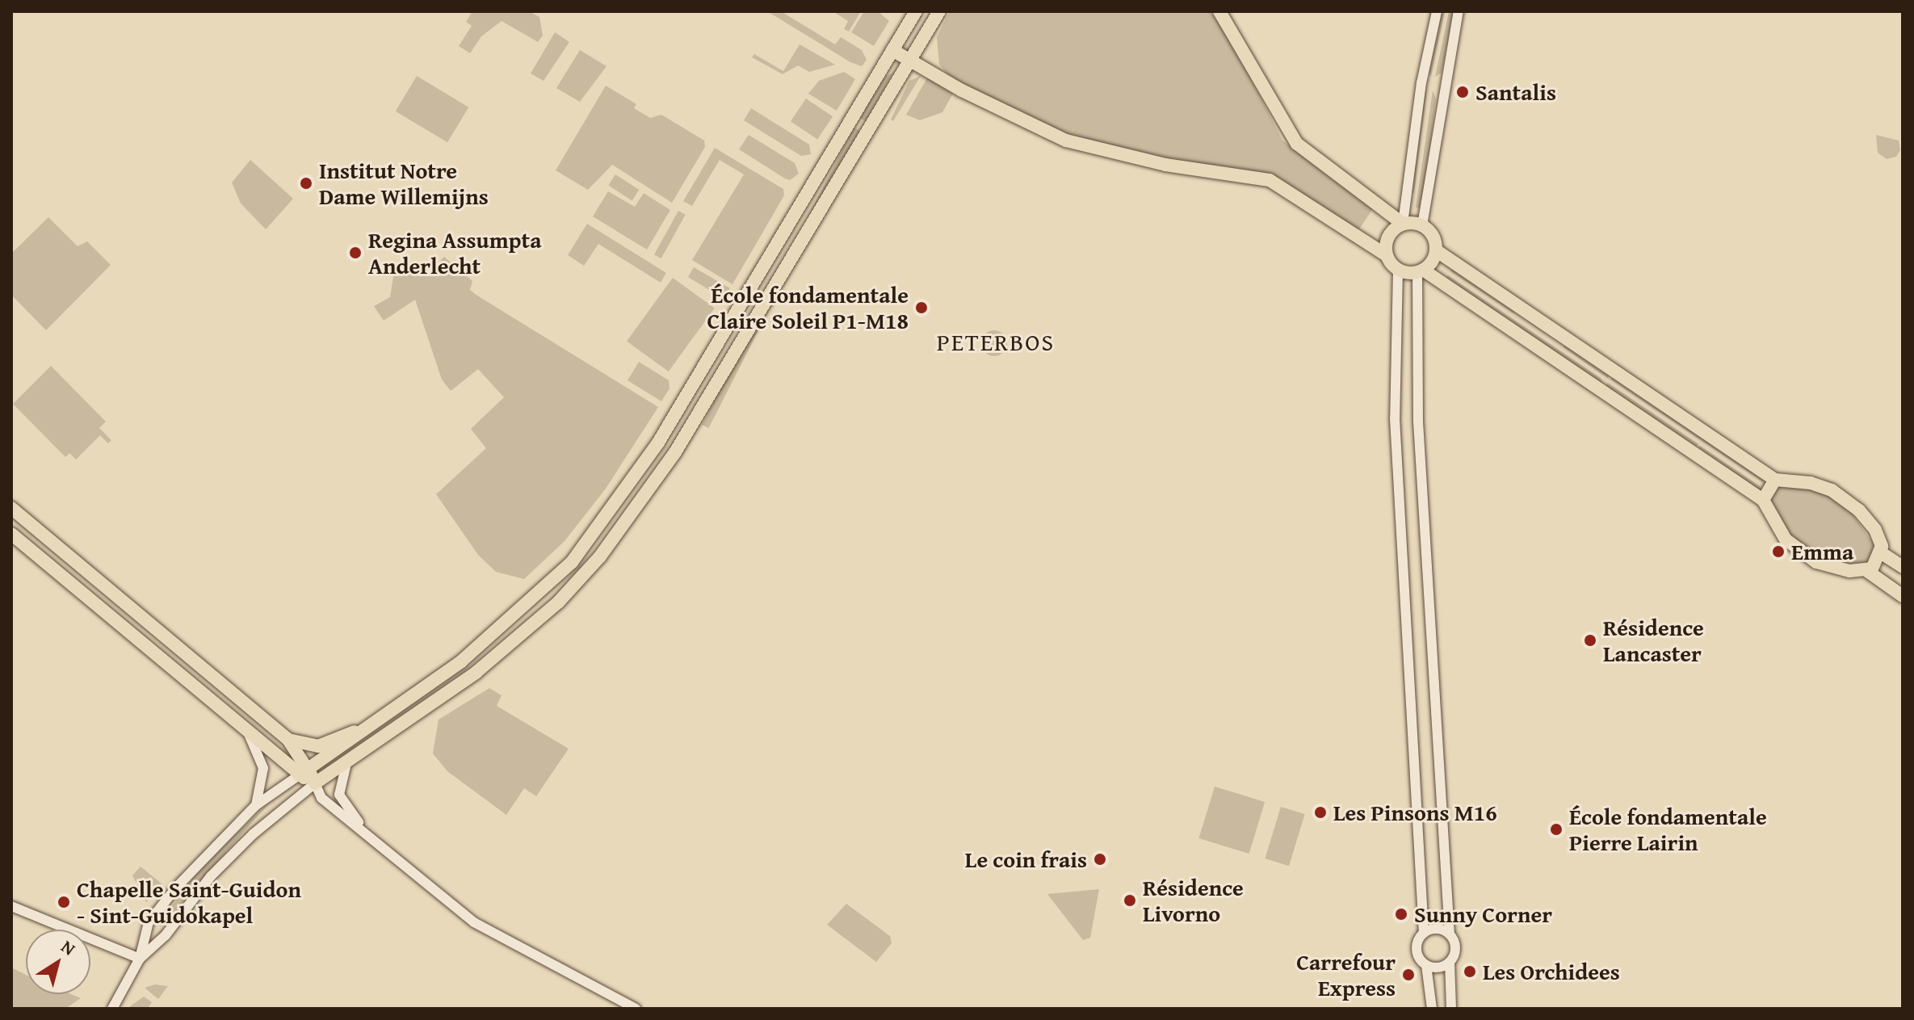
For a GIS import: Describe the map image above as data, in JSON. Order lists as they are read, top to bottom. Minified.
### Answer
{"districts":["PETERBOS"],"places":["Santalis","Institut Notre Dame Willemijns","Regina Assumpta Anderlecht","École fondamentale Claire Soleil P1-M18","Emma","Résidence Lancaster","Les Pinsons M16","École fondamentale Pierre Lairin","Le coin frais","Résidence Livorno","Chapelle Saint-Guidon - Sint-Guidokapel","Sunny Corner","Les Orchidees","Carrefour Express"],"north":"top right"}
